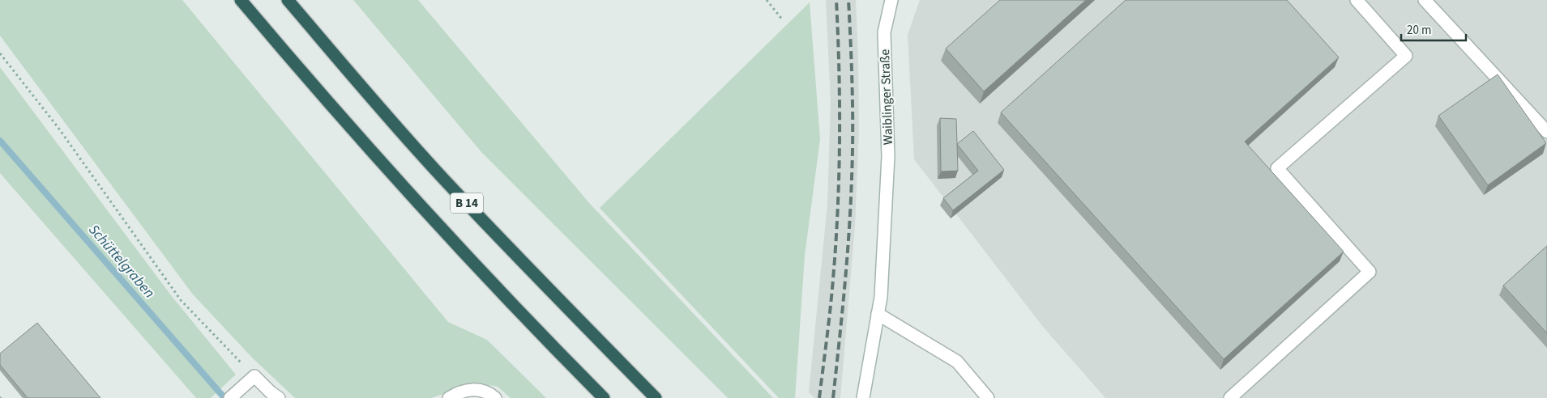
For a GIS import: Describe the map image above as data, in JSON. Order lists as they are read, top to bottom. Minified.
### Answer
{"streets":{"highway":["B 14"],"street":["Waiblinger Straße"]},"water":["Schüttelgraben"],"scale_bar":"20 m"}
